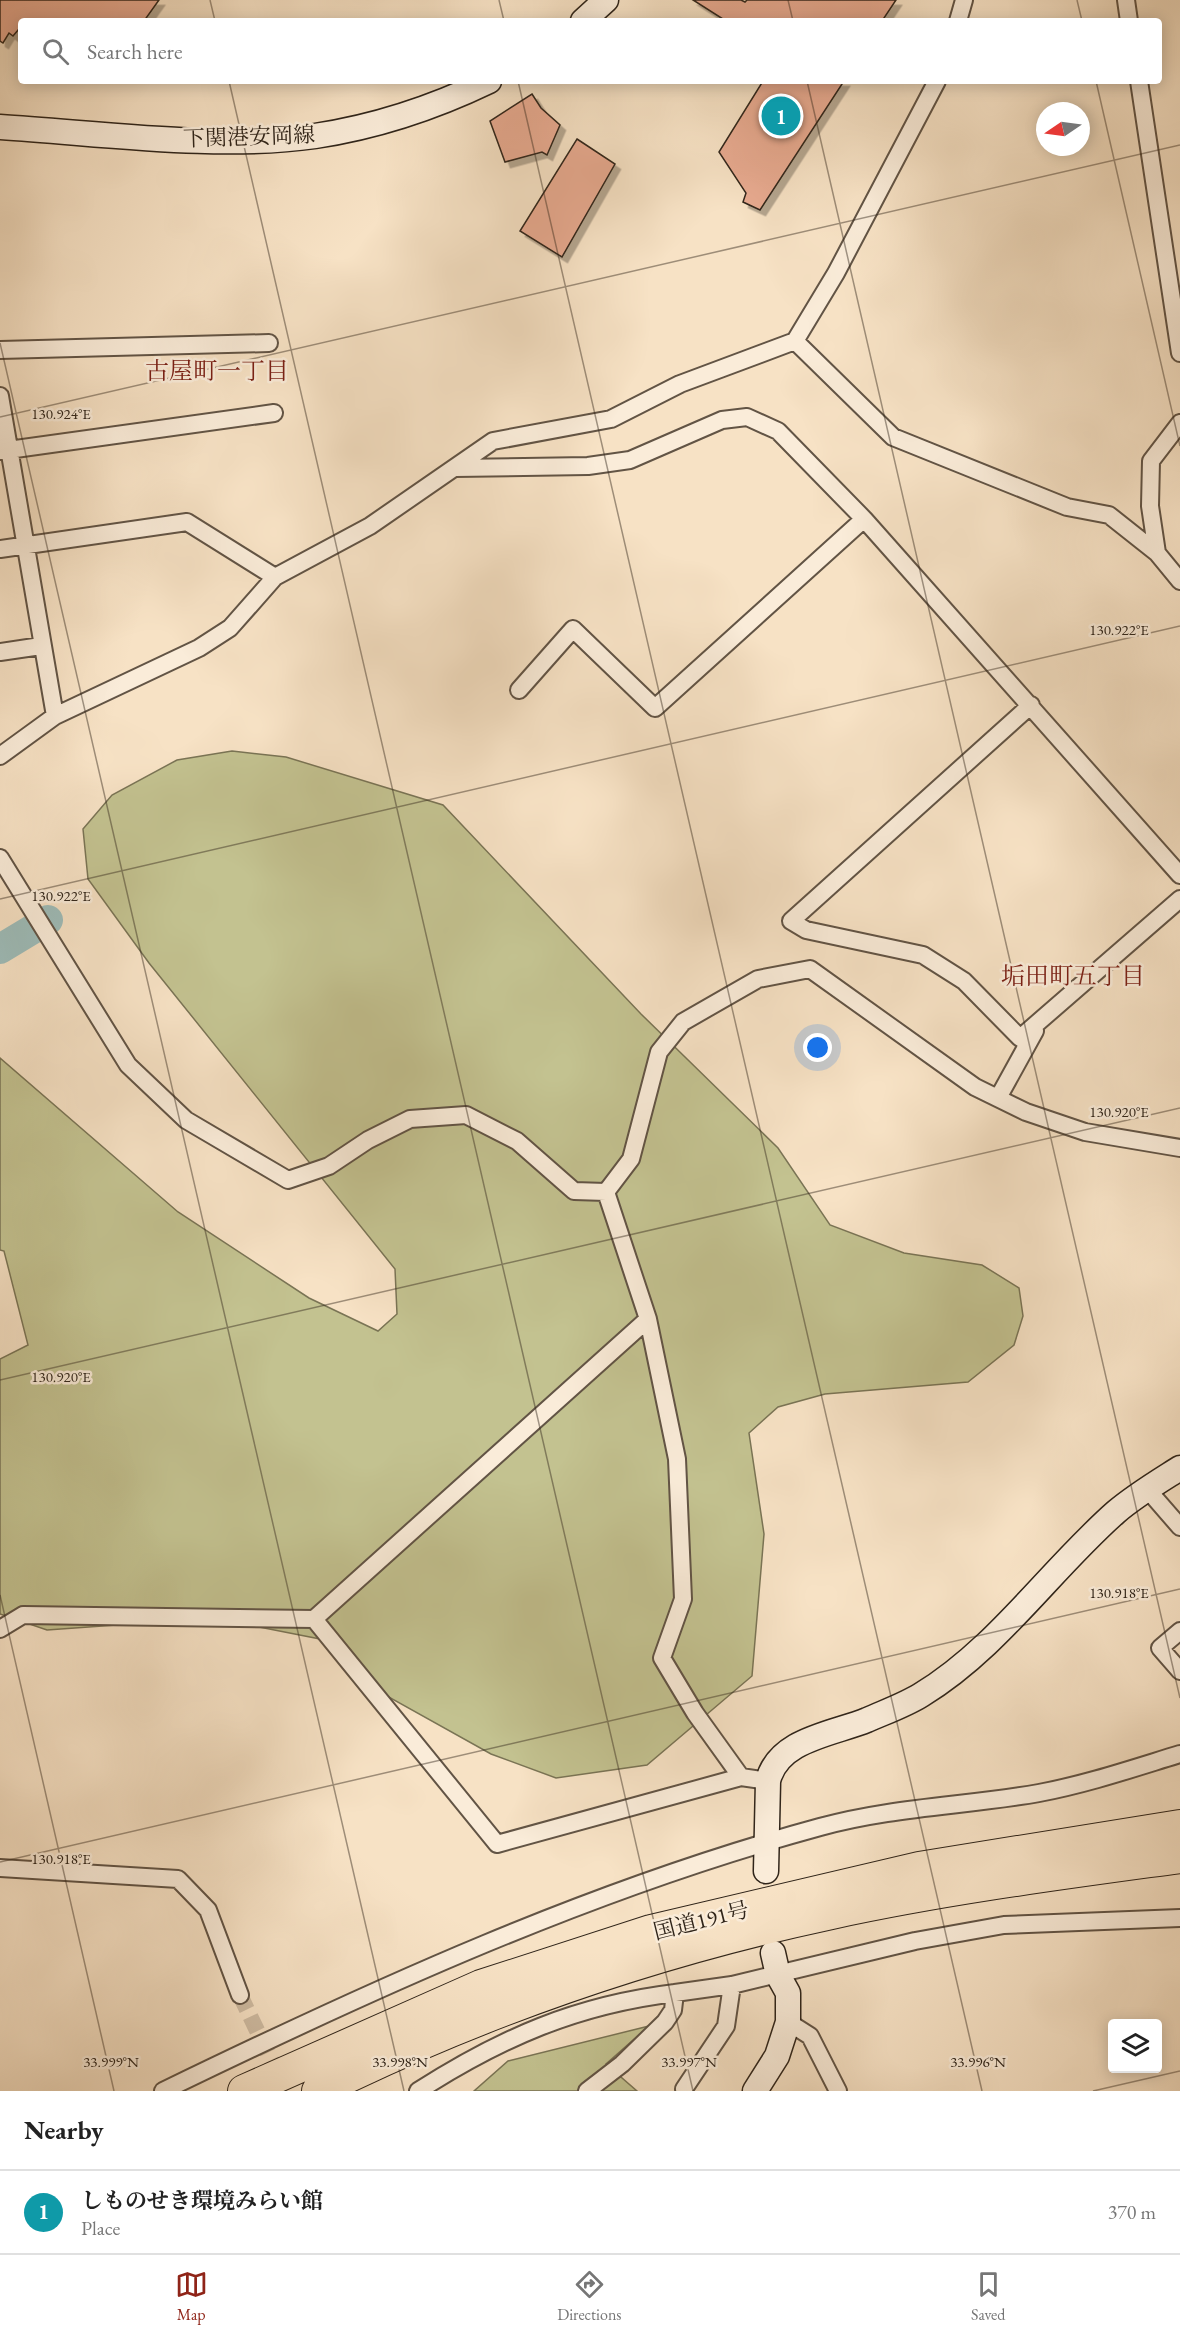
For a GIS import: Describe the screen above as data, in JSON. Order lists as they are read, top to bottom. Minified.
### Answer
{"streets":{"highway":["国道191号"],"street":["下関港安岡線"]},"districts":["古屋町一丁目","垢田町五丁目"],"north":"left","page":{"search":"Search here","pins":"1","heading":"Nearby","list":[{"mark":"1","name":"しものせき環境みらい館","note":"Place","value":"370 m"}],"nav":["Map","Directions","Saved"]},"coordinates":["130.924°E","130.922°E","130.920°E","130.918°E","33.999°N","33.998°N","33.997°N","33.996°N"]}
